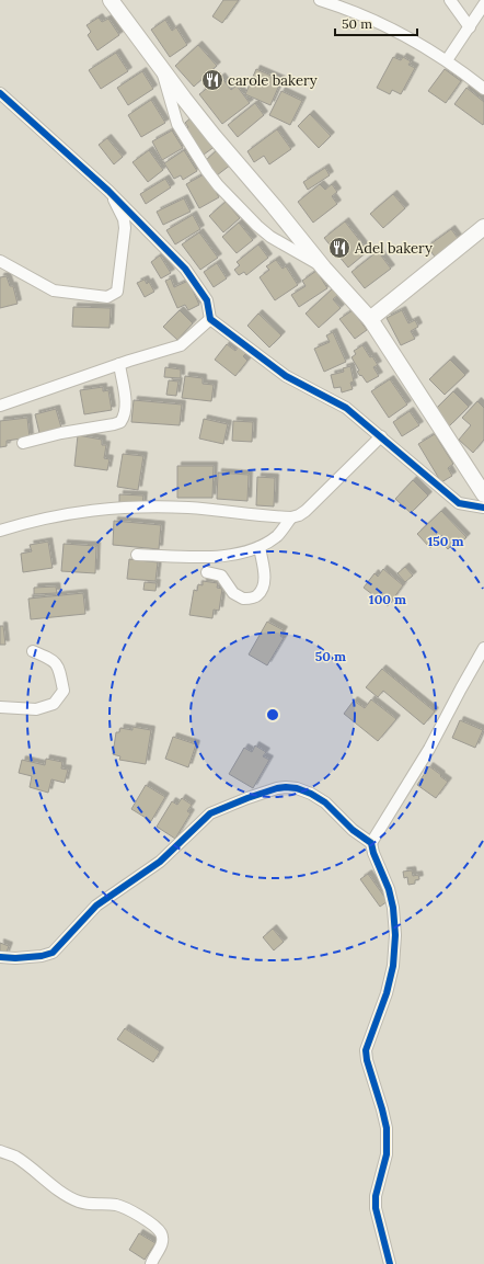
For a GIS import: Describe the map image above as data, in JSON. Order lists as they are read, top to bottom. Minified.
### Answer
{"places":{"restaurant":["carole bakery","Adel bakery"]},"scale_bar":"50 m","rings":["150 m","100 m","50 m"]}
